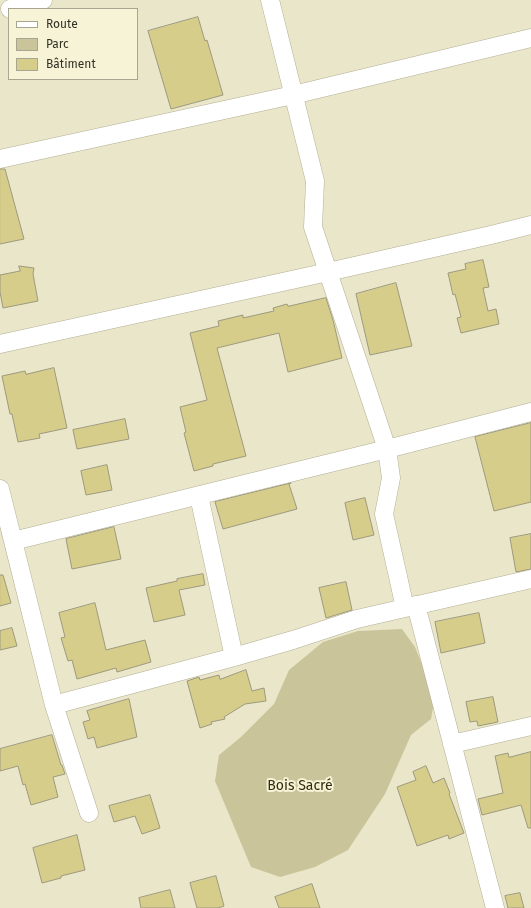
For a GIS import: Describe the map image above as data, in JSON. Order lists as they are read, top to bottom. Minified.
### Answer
{"parks":["Bois Sacré"],"legend":["Route","Parc","Bâtiment"]}
